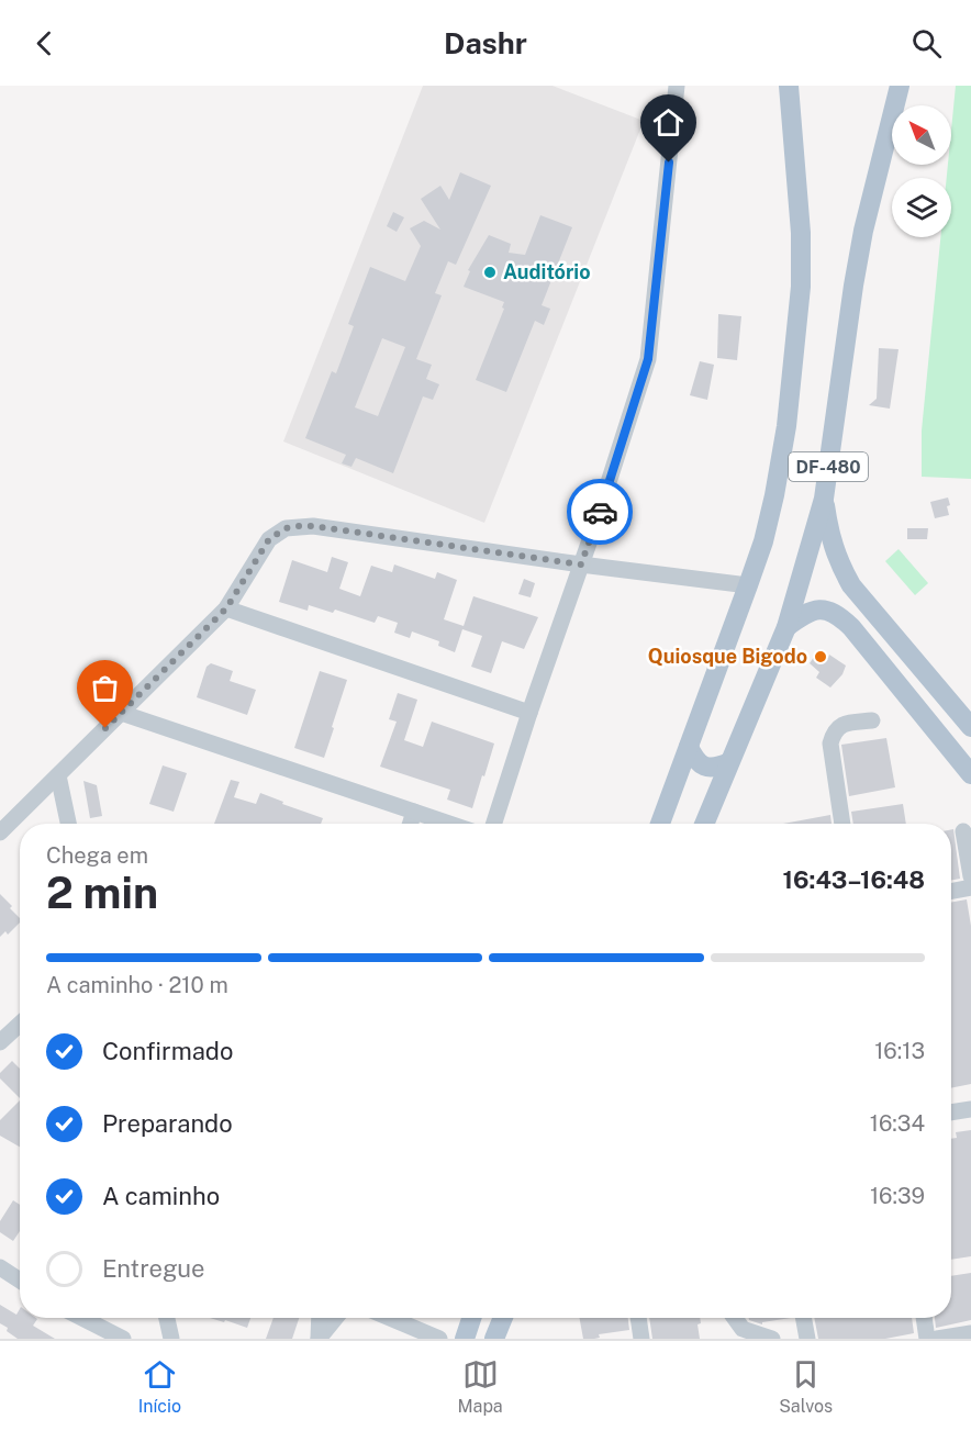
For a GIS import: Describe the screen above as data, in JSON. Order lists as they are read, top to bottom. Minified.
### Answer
{"streets":{"main road":["DF-480"]},"places":["Auditório","Quiosque Bigodo"],"north":"top left","page":{"header":"Dashr","heading":["2 min","Chega em","16:43–16:48"],"bar":"A caminho · 210 m","list":[["Confirmado","16:13"],["Preparando","16:34"],["A caminho","16:39"],"Entregue"],"tabs":["Início","Mapa","Salvos"]}}
